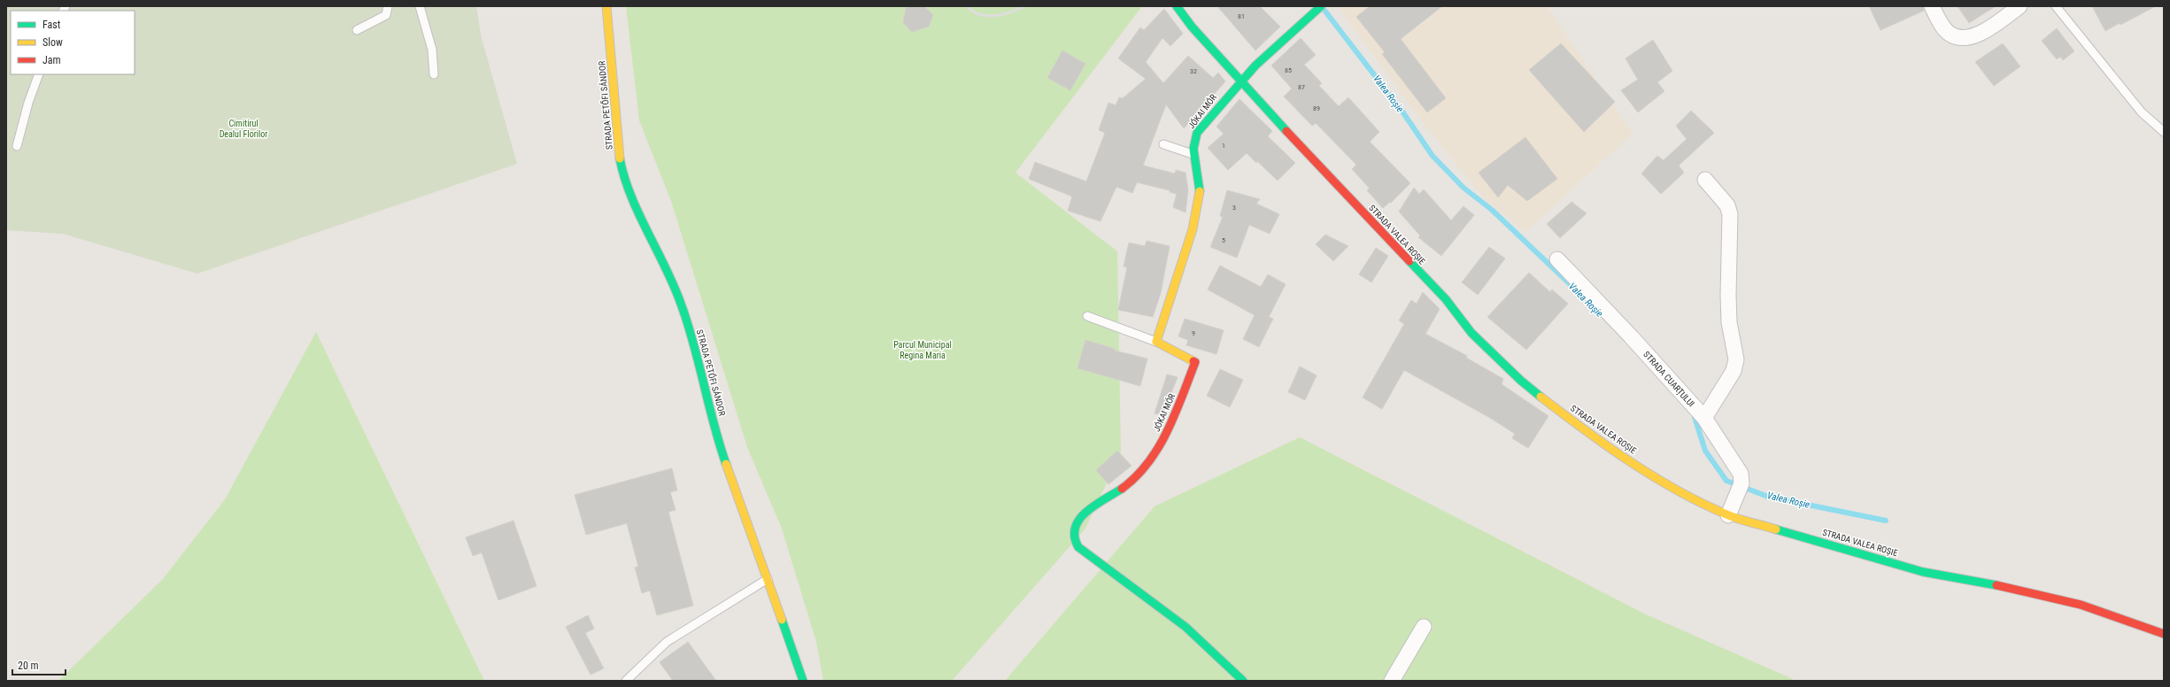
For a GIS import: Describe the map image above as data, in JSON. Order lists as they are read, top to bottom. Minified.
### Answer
{"streets":{"street":["STRADA PETŐFI SÁNDOR","JÓKAI MÓR","STRADA VALEA ROȘIE","STRADA CUARȚULUI"]},"crossings":[["JÓKAI MÓR","STRADA VALEA ROȘIE"],["STRADA VALEA ROȘIE","STRADA CUARȚULUI"]],"water":["Valea Roșie"],"parks":["Cimitirul Dealul Florilor","Parcul Municipal Regina Maria"],"house_numbers":["81","85","32","87","89","1","3","5","9"],"legend":["Fast","Slow","Jam"],"scale_bar":"20 m"}
